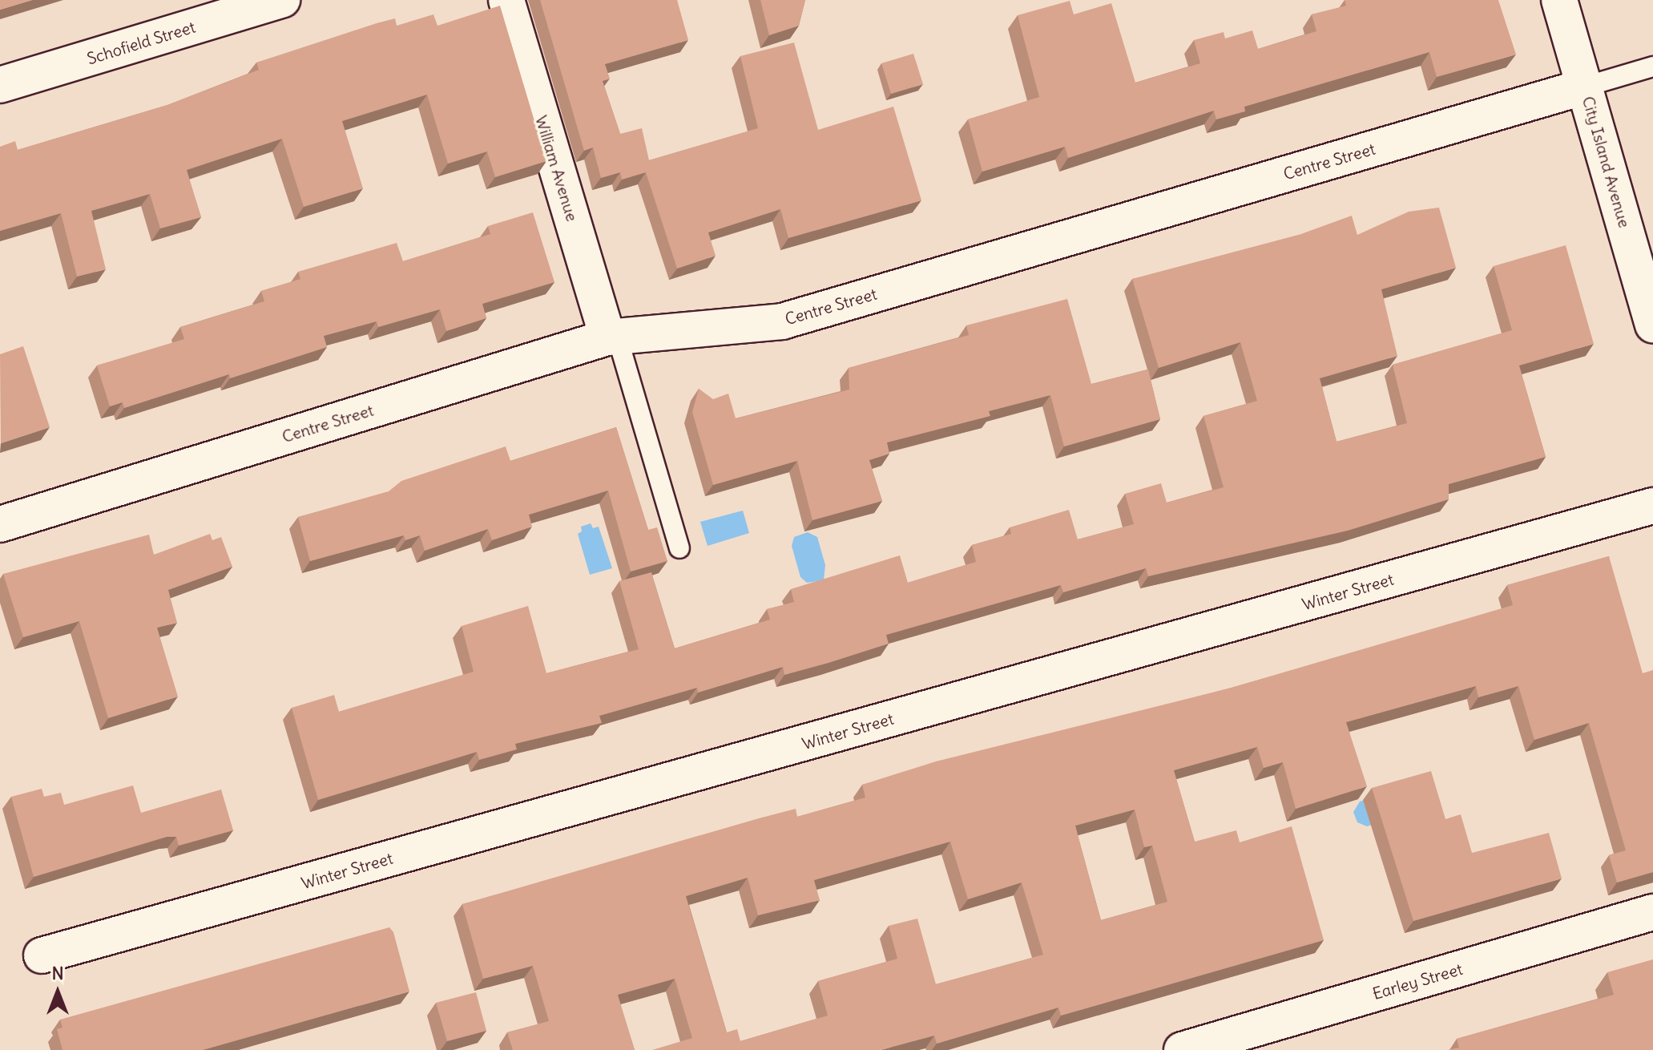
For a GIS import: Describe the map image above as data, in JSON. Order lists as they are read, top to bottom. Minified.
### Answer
{"streets":{"street":["Schofield Street","Centre Street","City Island Avenue","William Avenue","Winter Street","Earley Street"]},"crossings":[["Centre Street","City Island Avenue"],["Centre Street","William Avenue"]],"north":"top"}
